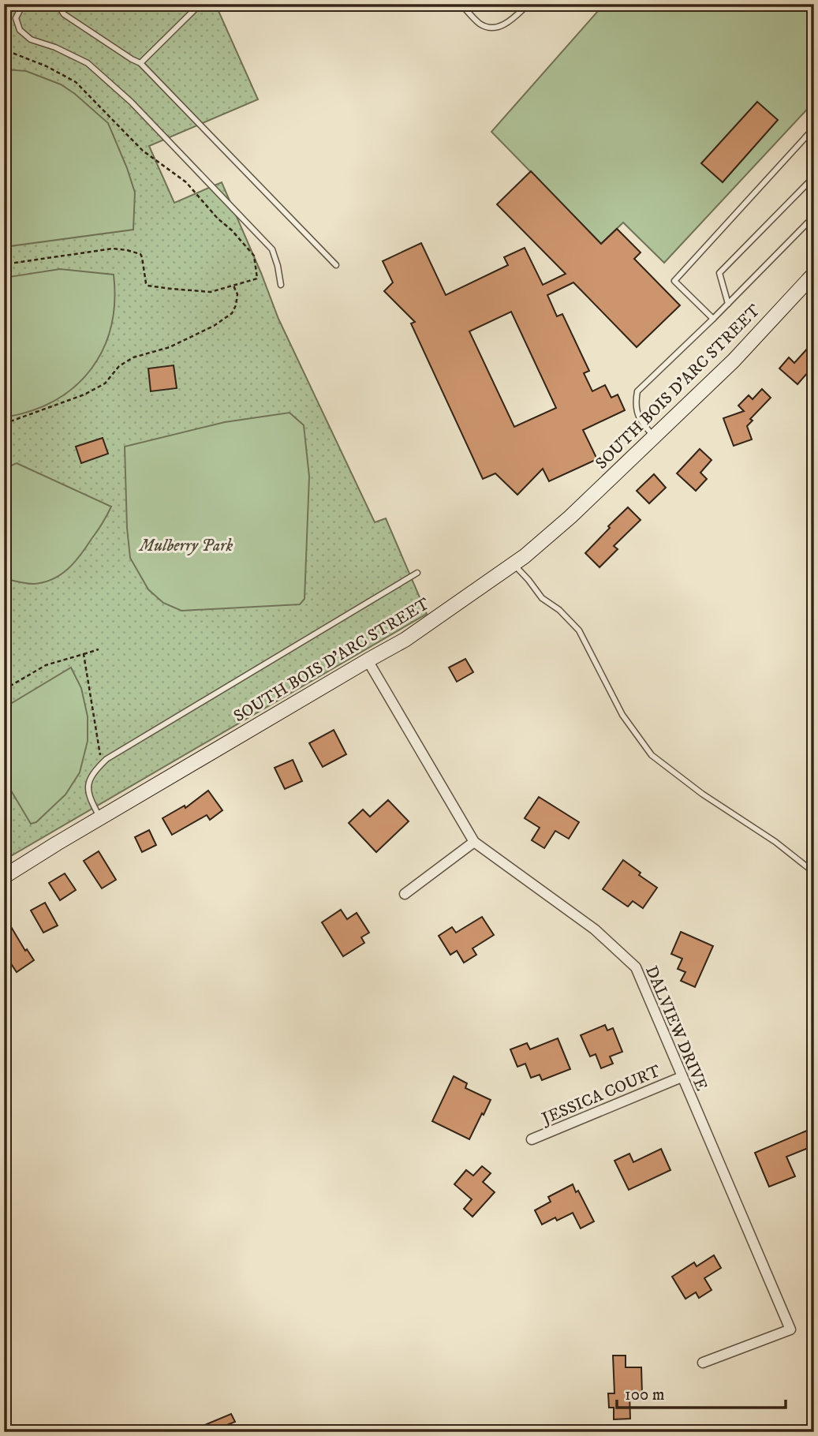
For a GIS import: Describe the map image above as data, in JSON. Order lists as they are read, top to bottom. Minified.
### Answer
{"streets":{"main road":["SOUTH BOIS D'ARC STREET"],"street":["DALVIEW DRIVE","JESSICA COURT"]},"crossings":[["SOUTH BOIS D'ARC STREET","DALVIEW DRIVE"],["DALVIEW DRIVE","JESSICA COURT"]],"parks":["Mulberry Park"],"scale_bar":"100 m"}
